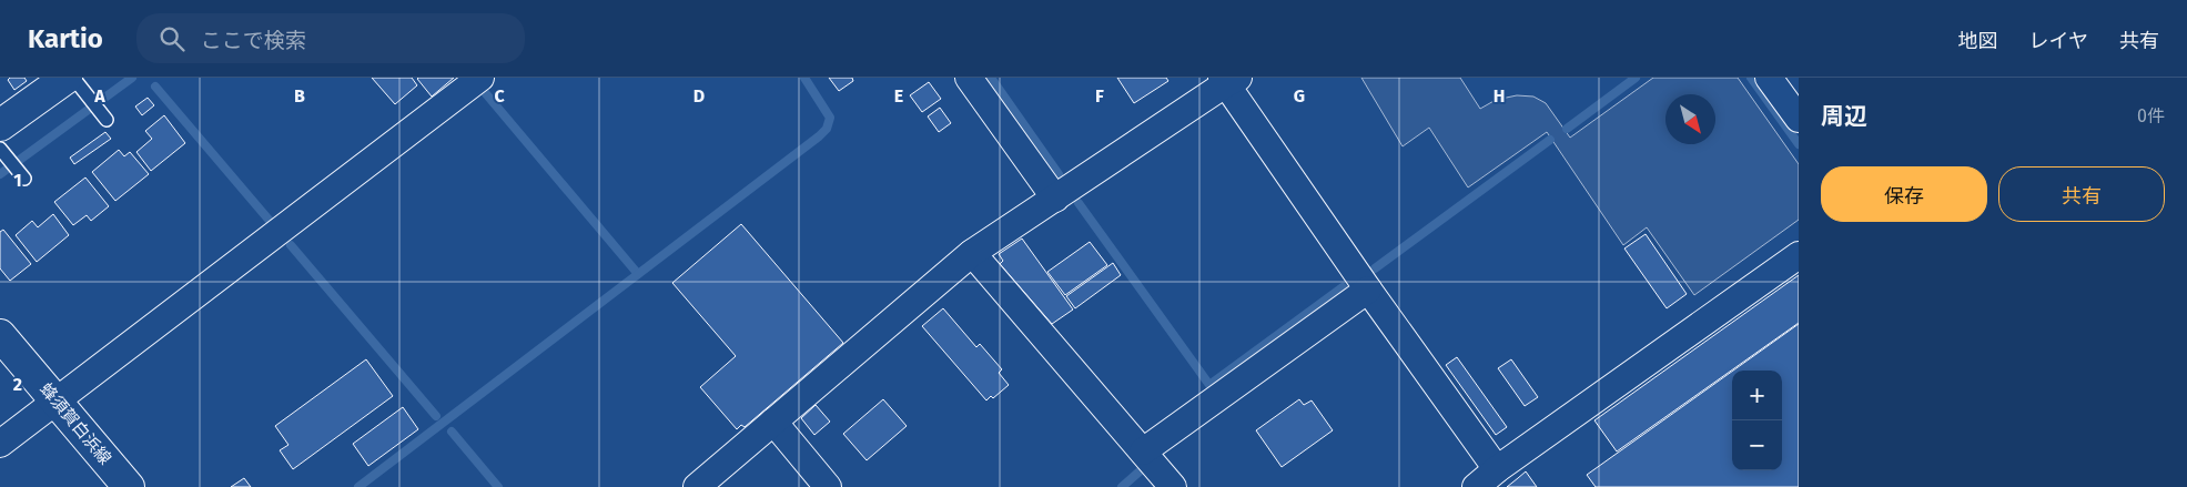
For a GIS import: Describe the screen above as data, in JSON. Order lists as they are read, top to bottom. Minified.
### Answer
{"streets":{"main road":["蜂須賀白浜線"]},"north":"bottom right","page":{"header":"Kartio","search":"ここで検索","nav":["地図","レイヤ","共有"],"heading":["周辺","0件"],"buttons":["保存","共有"],"map_buttons":["+","−"]},"grid":{"columns":["A","B","C","D","E","F","G","H"],"rows":["1","2"]}}
